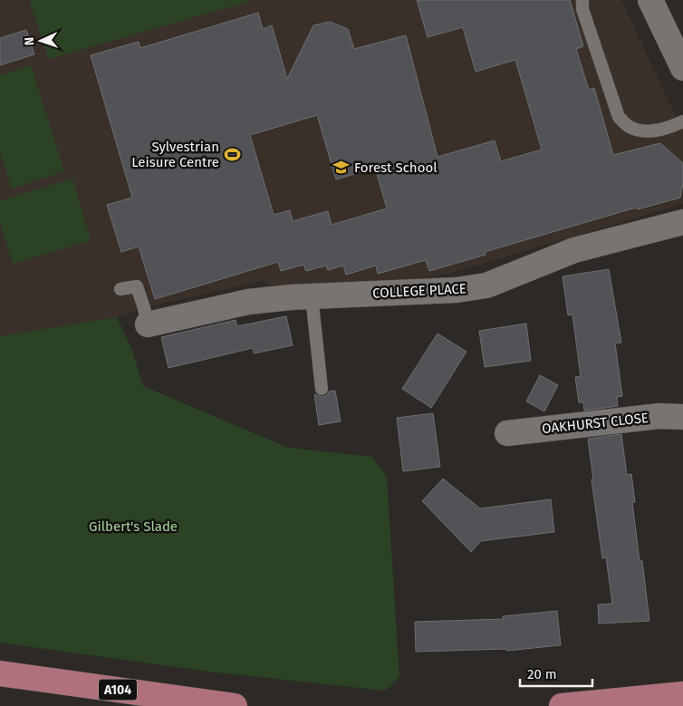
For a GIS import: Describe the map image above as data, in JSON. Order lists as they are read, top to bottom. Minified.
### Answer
{"streets":{"main road":["A104"],"street":["COLLEGE PLACE","OAKHURST CLOSE"]},"parks":["Gilbert's Slade"],"places":{"sports":["Sylvestrian Leisure Centre"],"school or university":["Forest School"]},"scale_bar":"20 m","north":"left"}
